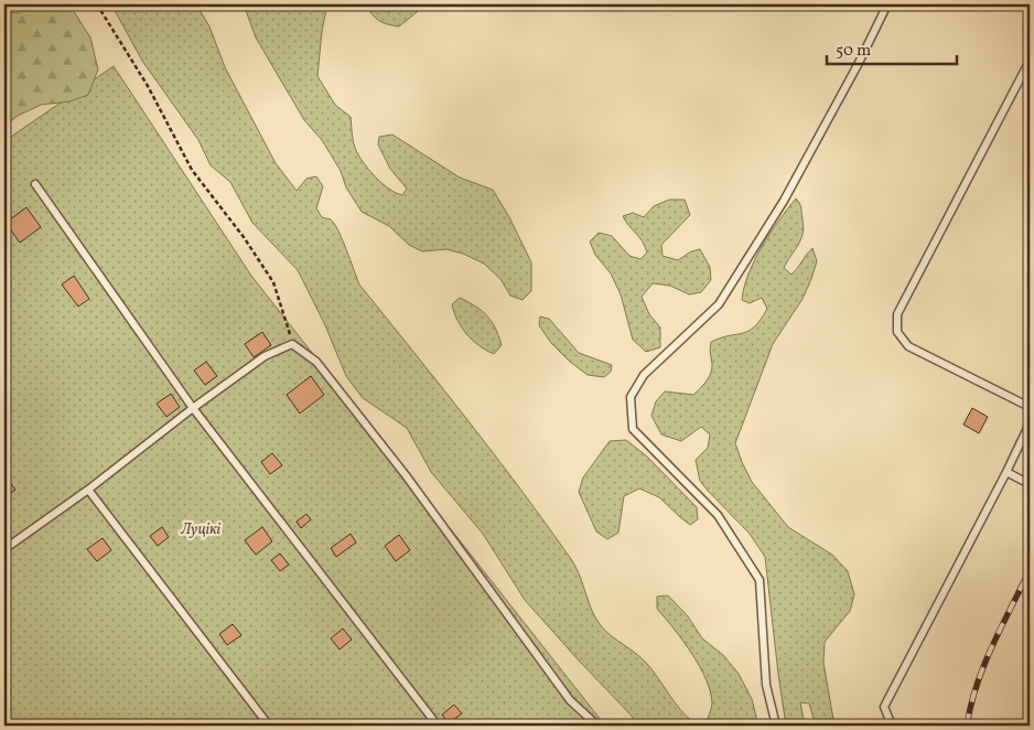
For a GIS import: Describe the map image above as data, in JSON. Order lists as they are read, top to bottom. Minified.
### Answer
{"parks":["Луцікі"],"scale_bar":"50 m"}
